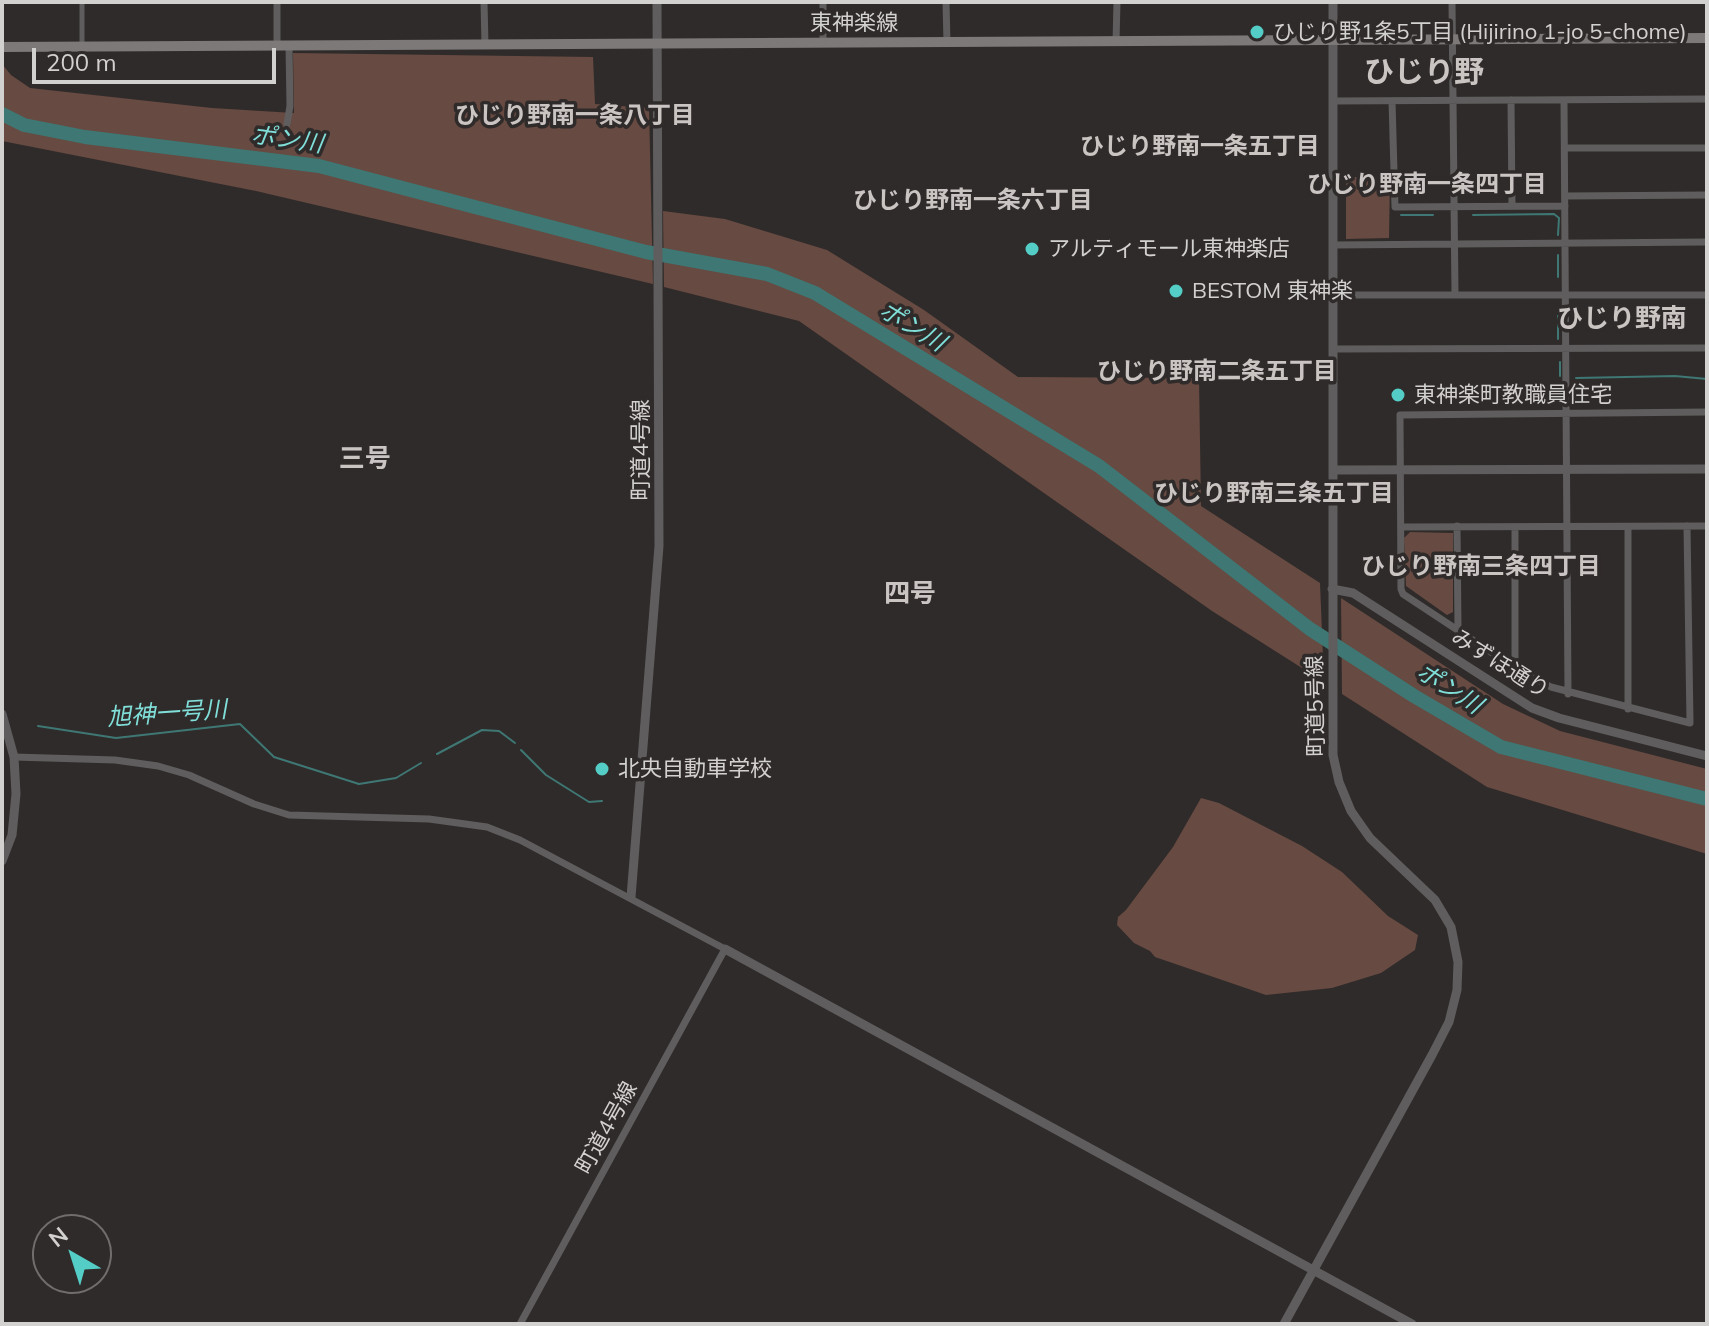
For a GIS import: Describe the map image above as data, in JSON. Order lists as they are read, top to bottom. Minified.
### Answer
{"streets":{"main road":["東神楽線"],"street":["町道4号線","みずほ通り","町道5号線"]},"crossings":[["東神楽線","町道4号線"],["東神楽線","町道5号線"],["みずほ通り","町道5号線"]],"districts":["ひじり野","ひじり野南一条八丁目","ひじり野南一条五丁目","ひじり野南一条四丁目","ひじり野南一条六丁目","ひじり野南","ひじり野南二条五丁目","三号","ひじり野南三条五丁目","ひじり野南三条四丁目","四号"],"water":["ポン川","旭神一号川"],"places":["ひじり野1条5丁目 (Hijirino 1-jo 5-chome)","アルティモール東神楽店","BESTOM 東神楽","東神楽町教職員住宅","北央自動車学校"],"scale_bar":"200 m","north":"top left"}
